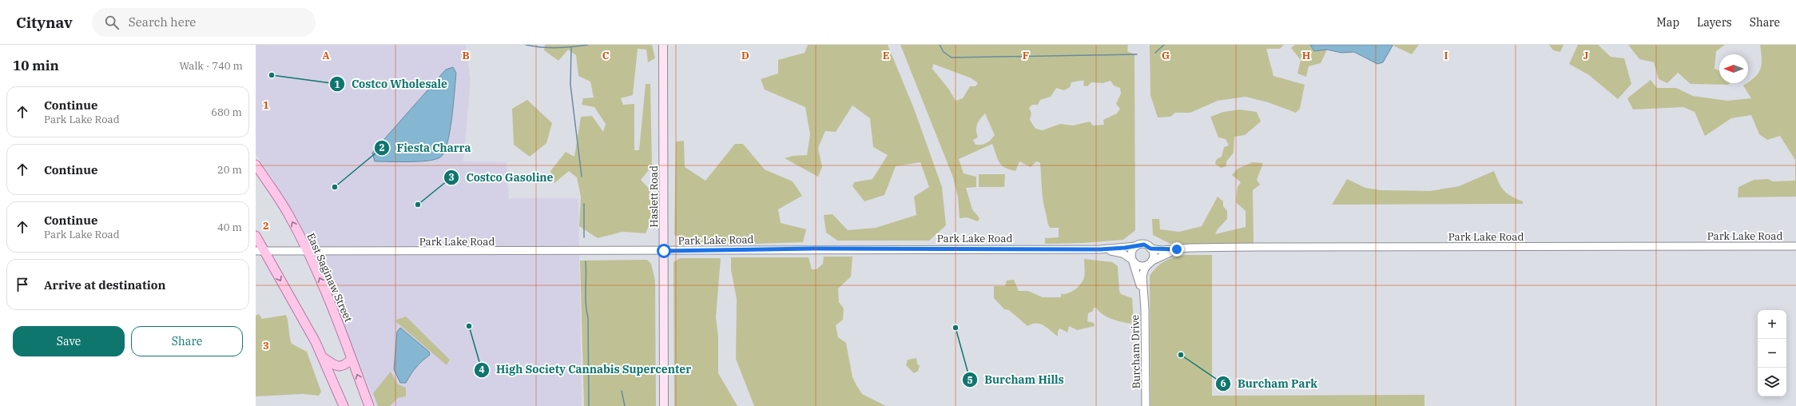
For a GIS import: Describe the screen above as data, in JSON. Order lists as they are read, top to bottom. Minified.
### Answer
{"streets":{"main road":["Haslett Road","East Saginaw Street"],"street":["Park Lake Road","Burcham Drive"]},"crossings":[["Haslett Road","Park Lake Road"],["Park Lake Road","East Saginaw Street"],["Park Lake Road","Burcham Drive"]],"places":["Costco Wholesale","Fiesta Charra","Costco Gasoline","High Society Cannabis Supercenter","Burcham Hills","Burcham Park"],"north":"left","page":{"header":"Citynav","search":"Search here","nav":["Map","Layers","Share"],"heading":["10 min","Walk · 740 m"],"list":[["Continue","Park Lake Road","680 m"],["Continue","20 m"],["Continue","Park Lake Road","40 m"],"Arrive at destination"],"map_buttons":["+","−"],"buttons":["Save","Share"]},"grid":{"columns":["A","B","C","D","E","F","G","H","I","J"],"rows":["1","2","3"]}}
